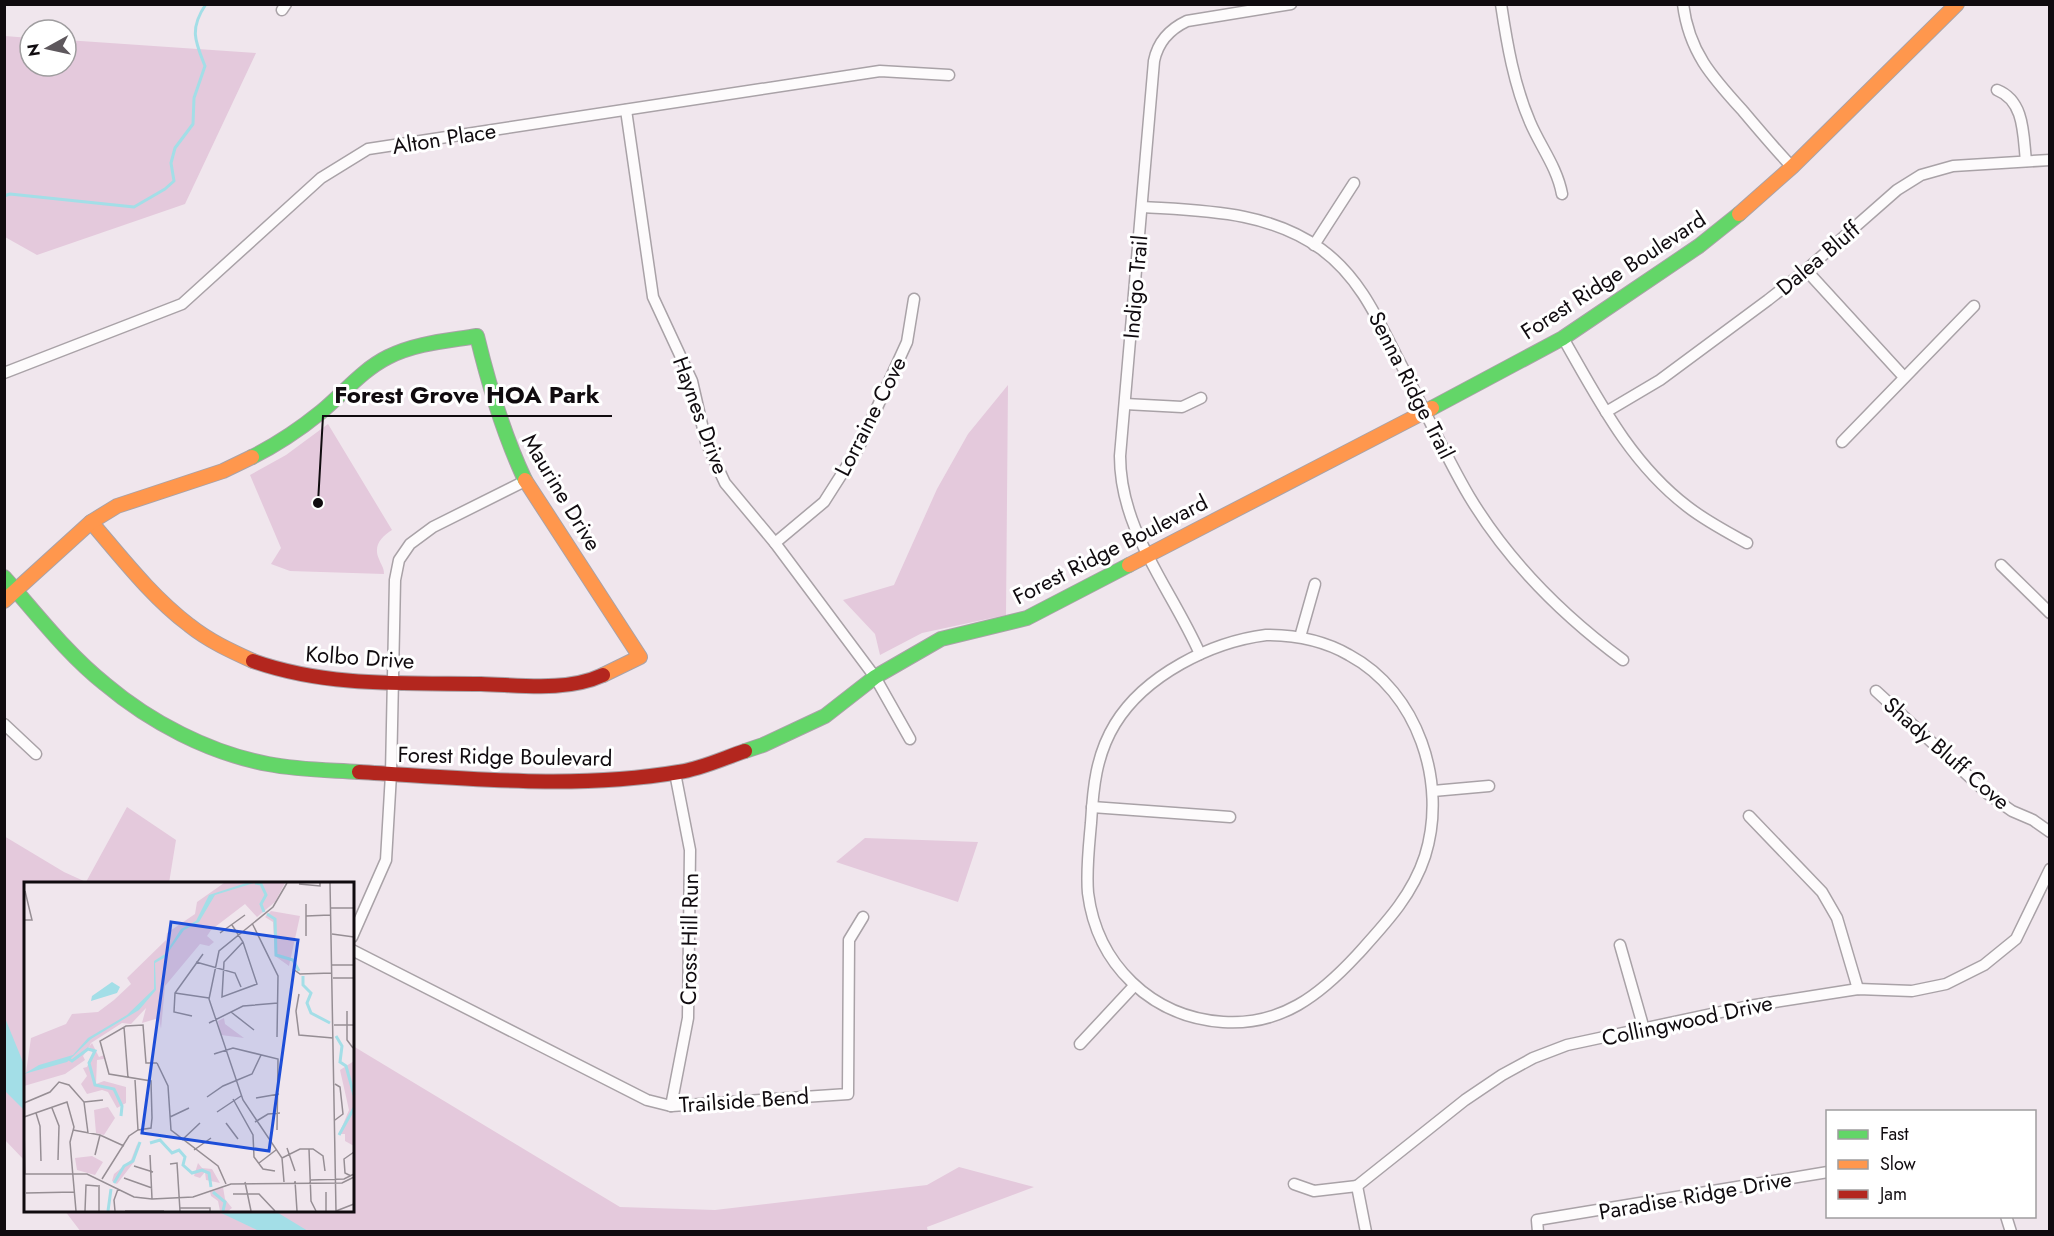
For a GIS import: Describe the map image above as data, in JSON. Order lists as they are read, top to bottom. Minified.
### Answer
{"streets":{"street":["Alton Place","Dalea Bluff","Forest Ridge Boulevard","Indigo Trail","Senna Ridge Trail","Haynes Drive","Lorraine Cove","Maurine Drive","Kolbo Drive","Shady Bluff Cove","Cross Hill Run","Collingwood Drive","Trailside Bend","Paradise Ridge Drive"]},"crossings":[["Alton Place","Haynes Drive"],["Forest Ridge Boulevard","Indigo Trail"],["Forest Ridge Boulevard","Senna Ridge Trail"],["Forest Ridge Boulevard","Haynes Drive"],["Forest Ridge Boulevard","Cross Hill Run"],["Indigo Trail","Senna Ridge Trail"],["Haynes Drive","Lorraine Cove"],["Maurine Drive","Kolbo Drive"],["Cross Hill Run","Trailside Bend"]],"places":["Forest Grove HOA Park"],"legend":["Fast","Slow","Jam"],"north":"left"}
